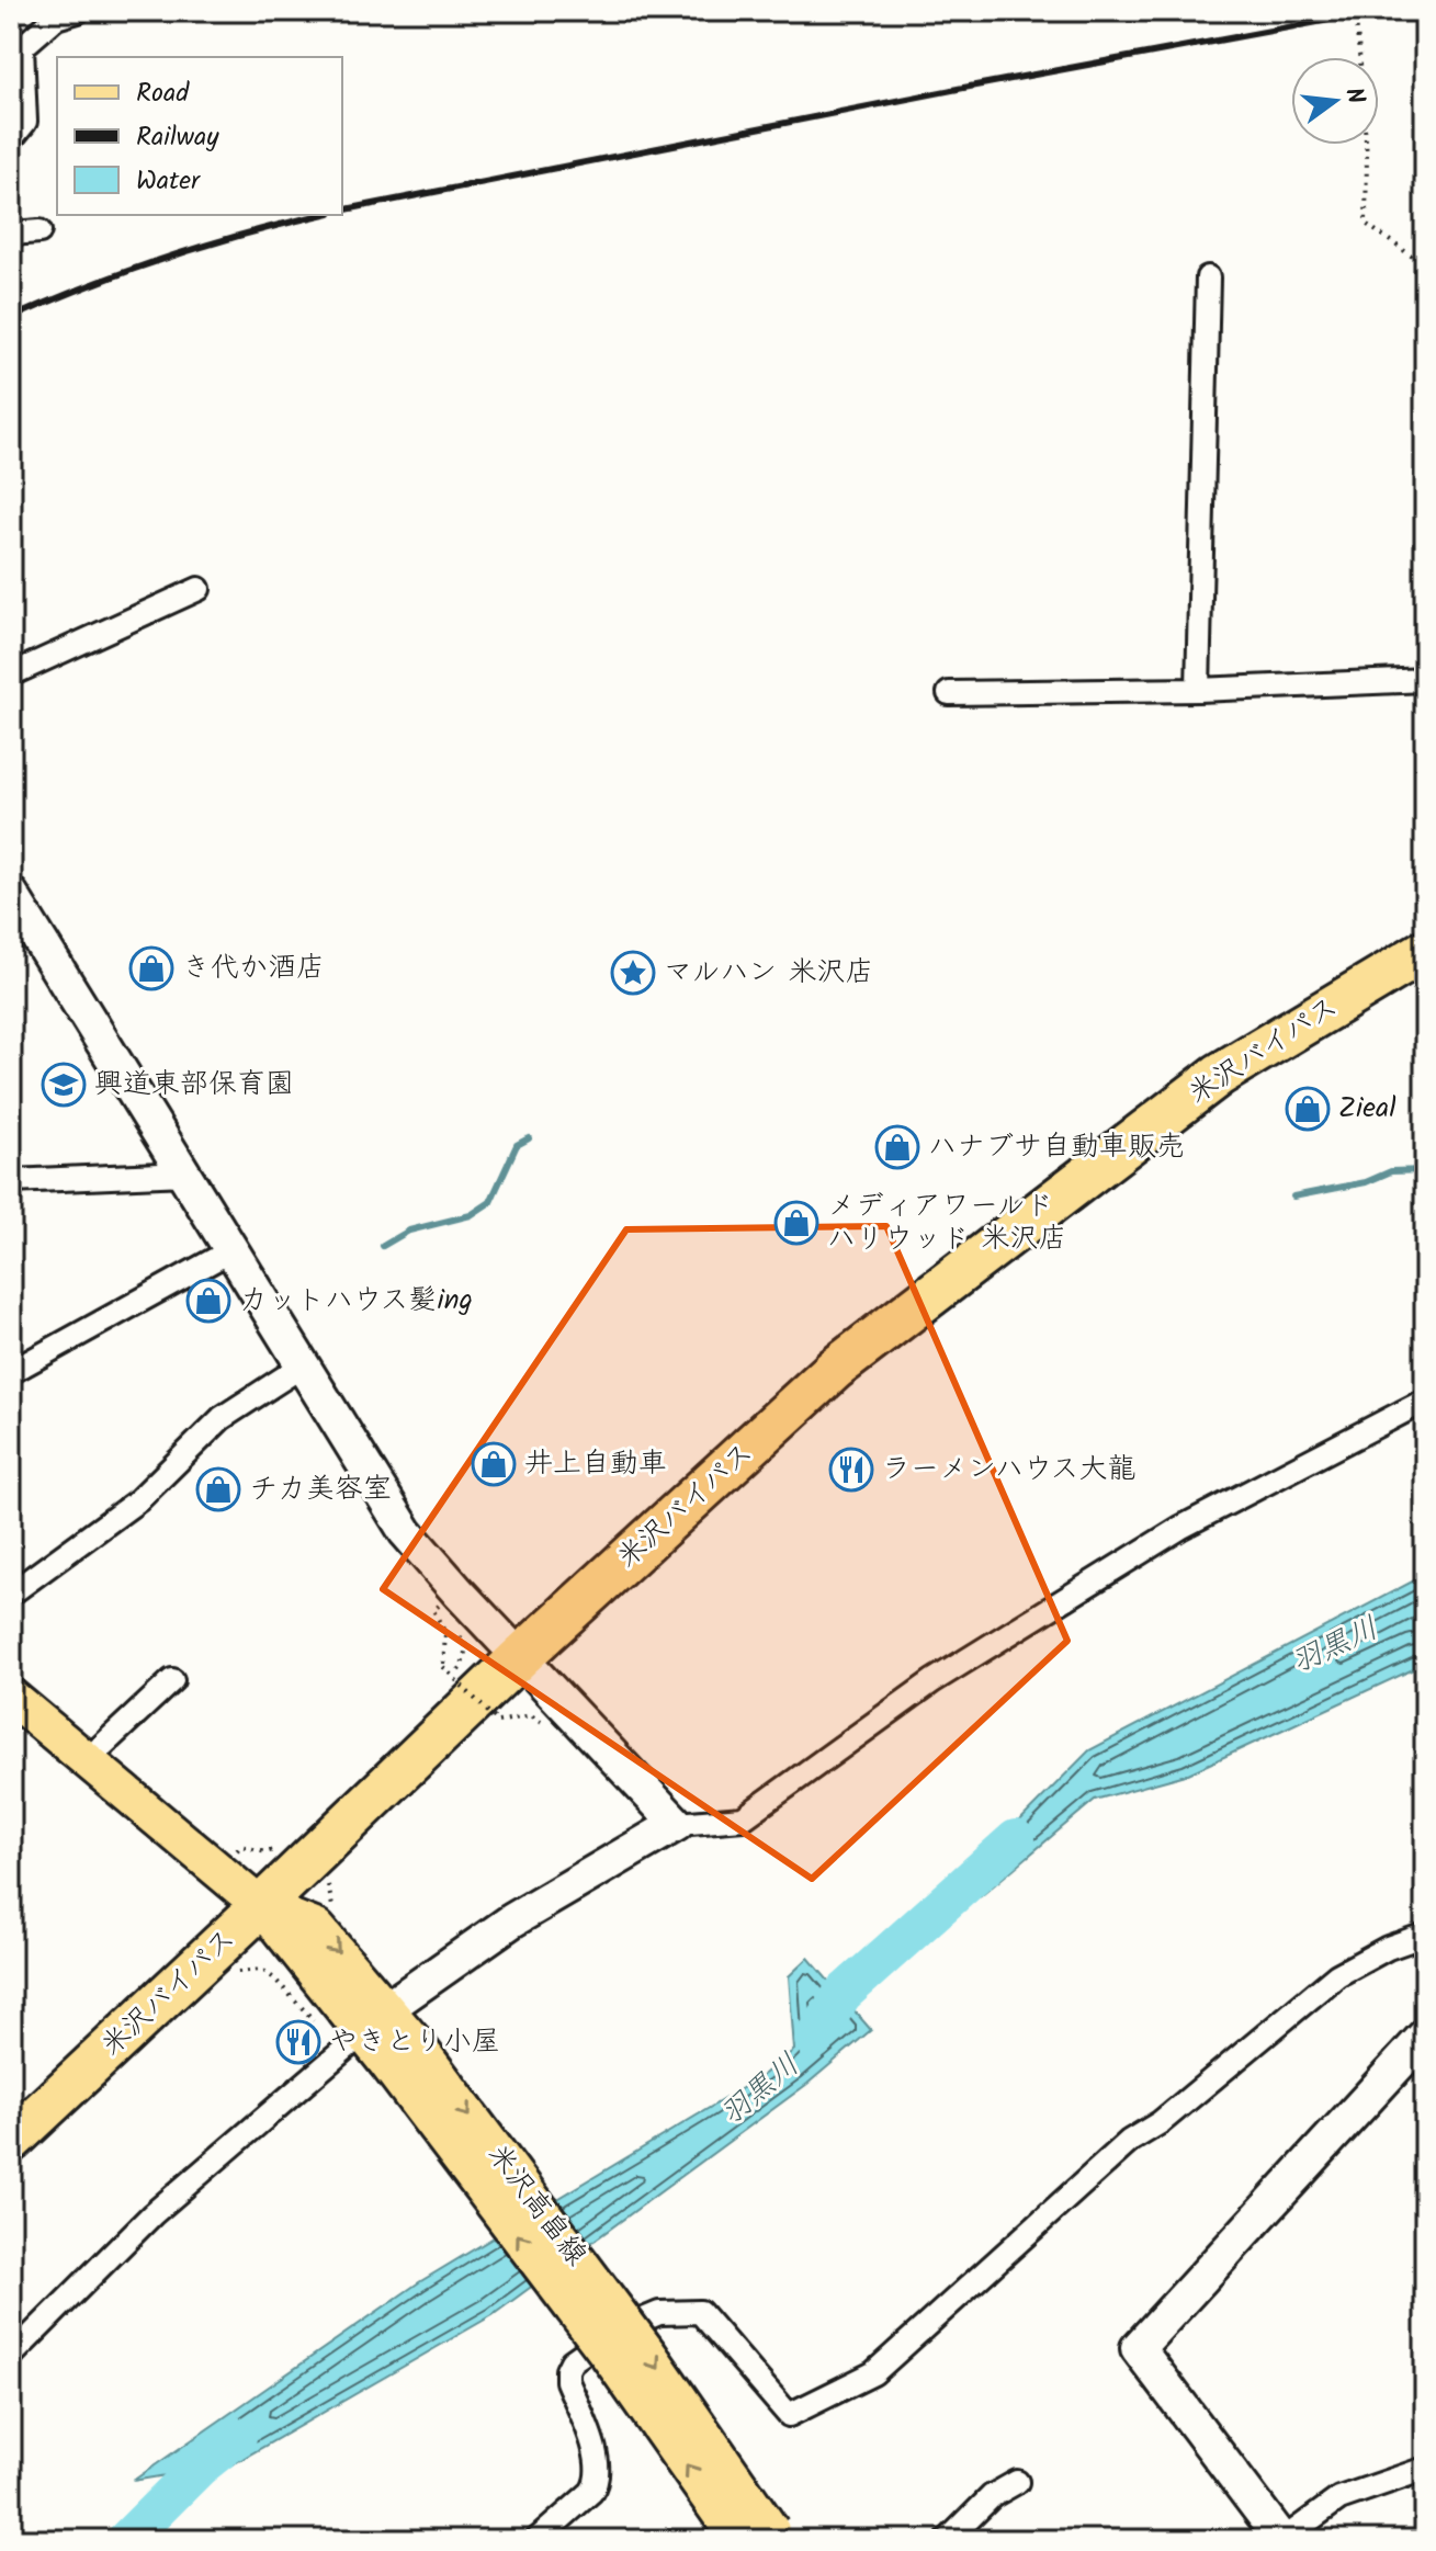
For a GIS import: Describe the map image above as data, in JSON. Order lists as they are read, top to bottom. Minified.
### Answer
{"streets":{"highway":["米沢バイパス"],"main road":["米沢高畠線"]},"crossings":[["米沢バイパス","米沢高畠線"]],"water":["羽黒川"],"places":{"shop":["き代か酒店","Zieal","ハナブサ自動車販売","メディアワールド ハリウッド 米沢店","カットハウス髪ing","井上自動車","チカ美容室"],"place":["マルハン 米沢店"],"school or university":["興道東部保育園"],"restaurant":["ラーメンハウス大龍","やきとり小屋"]},"legend":["Road","Railway","Water"],"north":"right"}
